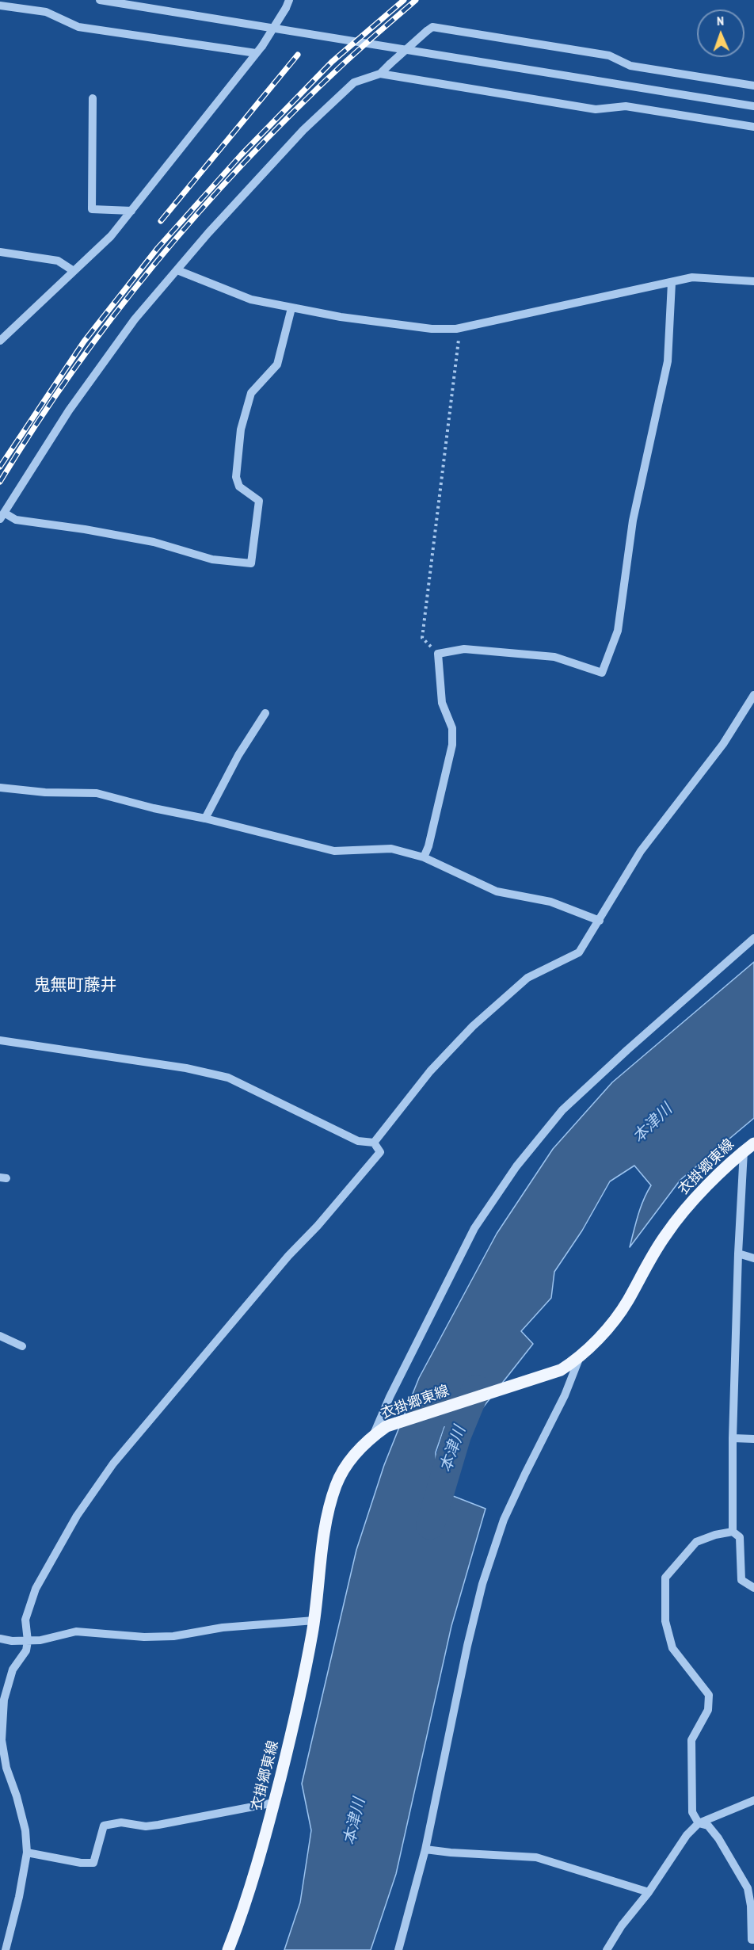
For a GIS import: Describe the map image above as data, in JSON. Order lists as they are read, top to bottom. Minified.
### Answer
{"streets":{"main road":["衣掛郷東線"]},"districts":["鬼無町藤井"],"water":["本津川"],"north":"top"}
